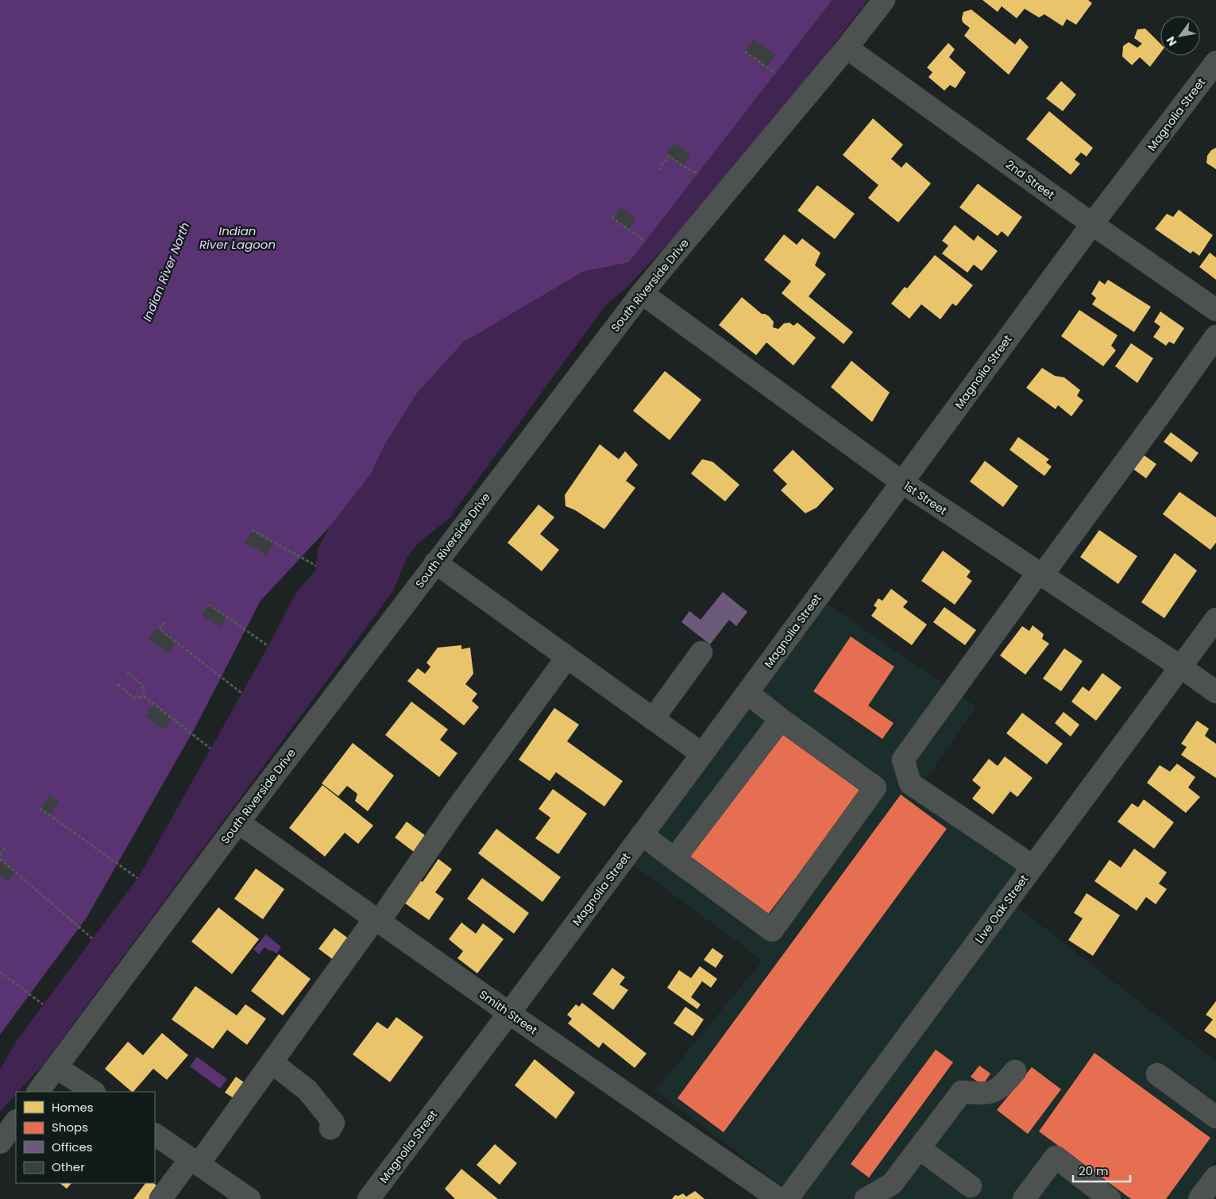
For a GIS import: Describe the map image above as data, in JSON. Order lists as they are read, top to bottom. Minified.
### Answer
{"streets":{"street":["Magnolia Street","2nd Street","South Riverside Drive","1st Street","Live Oak Street","Smith Street"]},"crossings":[["Magnolia Street","2nd Street"],["Magnolia Street","1st Street"],["Magnolia Street","Smith Street"],["2nd Street","South Riverside Drive"],["South Riverside Drive","1st Street"],["South Riverside Drive","Smith Street"],["1st Street","Live Oak Street"]],"water":["Indian River Lagoon","Indian River North"],"legend":["Homes","Shops","Offices","Other"],"scale_bar":"20 m","north":"bottom left"}
